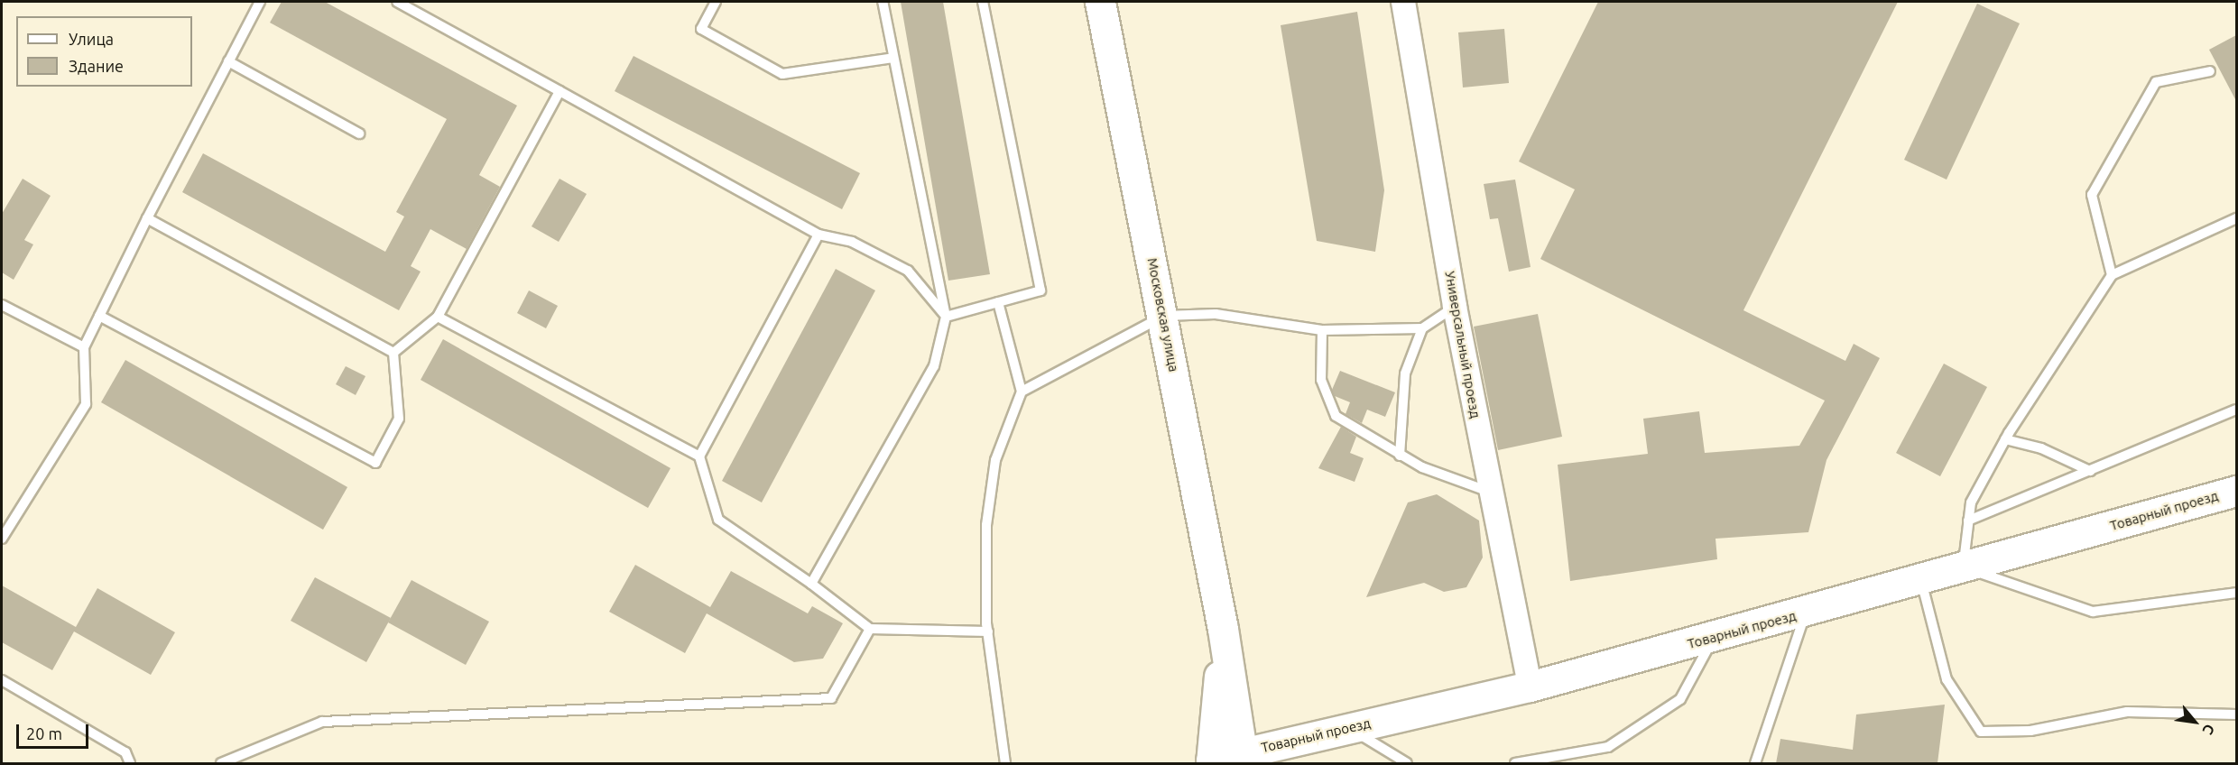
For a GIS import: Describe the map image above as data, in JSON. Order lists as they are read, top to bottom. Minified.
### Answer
{"streets":{"main road":["Московская улица","Товарный проезд"],"street":["Универсальный проезд"]},"crossings":[["Московская улица","Товарный проезд"],["Универсальный проезд","Товарный проезд"]],"legend":["Улица","Здание"],"scale_bar":"20 m","north":"bottom right"}
